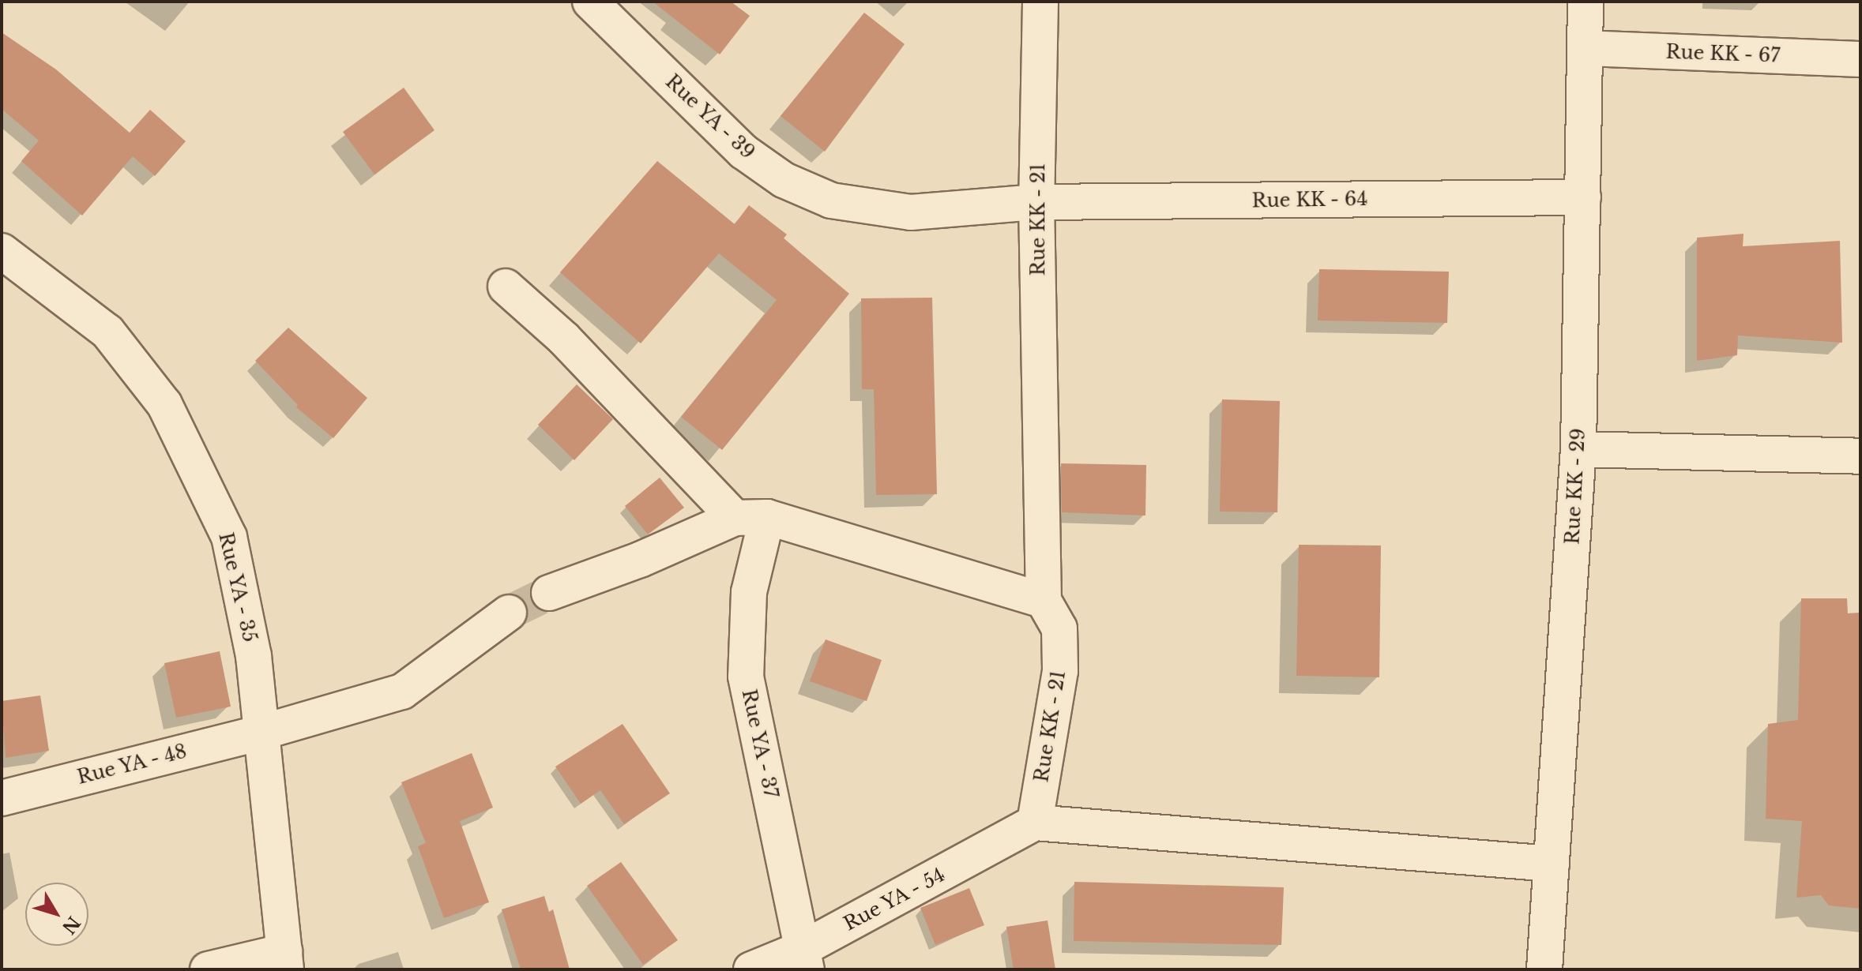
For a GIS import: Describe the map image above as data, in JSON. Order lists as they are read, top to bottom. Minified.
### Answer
{"streets":{"street":["Rue KK - 67","Rue YA - 39","Rue KK - 64","Rue KK - 21","Rue KK - 29","Rue YA - 35","Rue YA - 37","Rue YA - 48","Rue YA - 54"]},"crossings":[["Rue KK - 67","Rue KK - 29"],["Rue YA - 39","Rue KK - 64"],["Rue YA - 39","Rue KK - 21"],["Rue KK - 64","Rue KK - 21"],["Rue KK - 64","Rue KK - 29"],["Rue KK - 21","Rue YA - 54"],["Rue YA - 35","Rue YA - 48"],["Rue YA - 37","Rue YA - 54"]],"north":"bottom right"}
